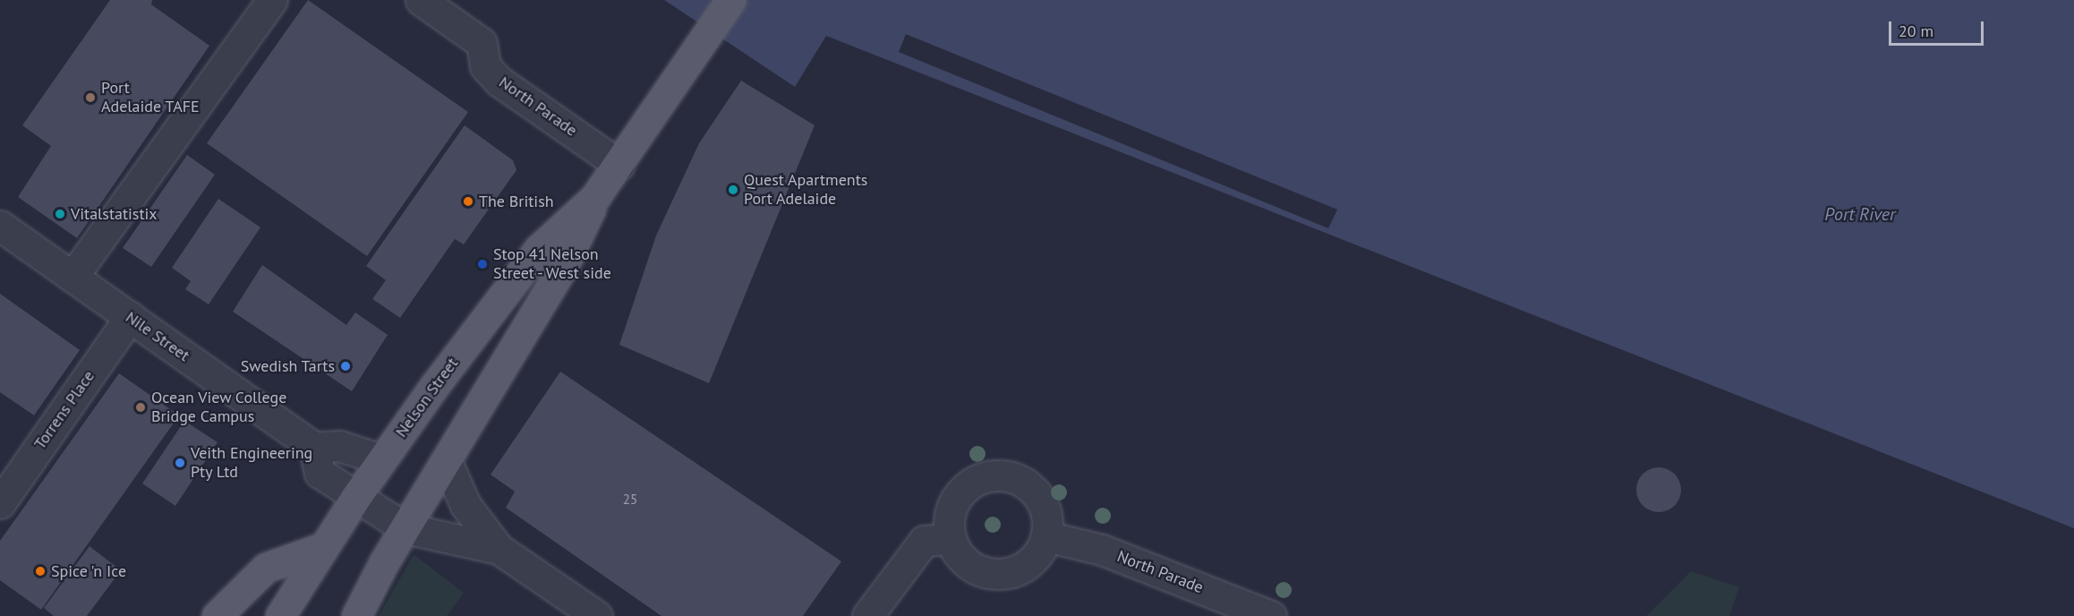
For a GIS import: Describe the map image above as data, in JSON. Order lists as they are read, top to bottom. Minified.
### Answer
{"streets":{"main road":["Nelson Street"],"street":["North Parade","Nile Street","Torrens Place"]},"crossings":[["North Parade","Nelson Street"],["Nile Street","Torrens Place"]],"water":["Port River"],"places":["Port Adelaide TAFE","Quest Apartments Port Adelaide","The British","Vitalstatistix","Stop 41 Nelson Street - West side","Swedish Tarts","Ocean View College Bridge Campus","Veith Engineering Pty Ltd","Spice 'n Ice"],"house_numbers":["25"],"scale_bar":"20 m"}
